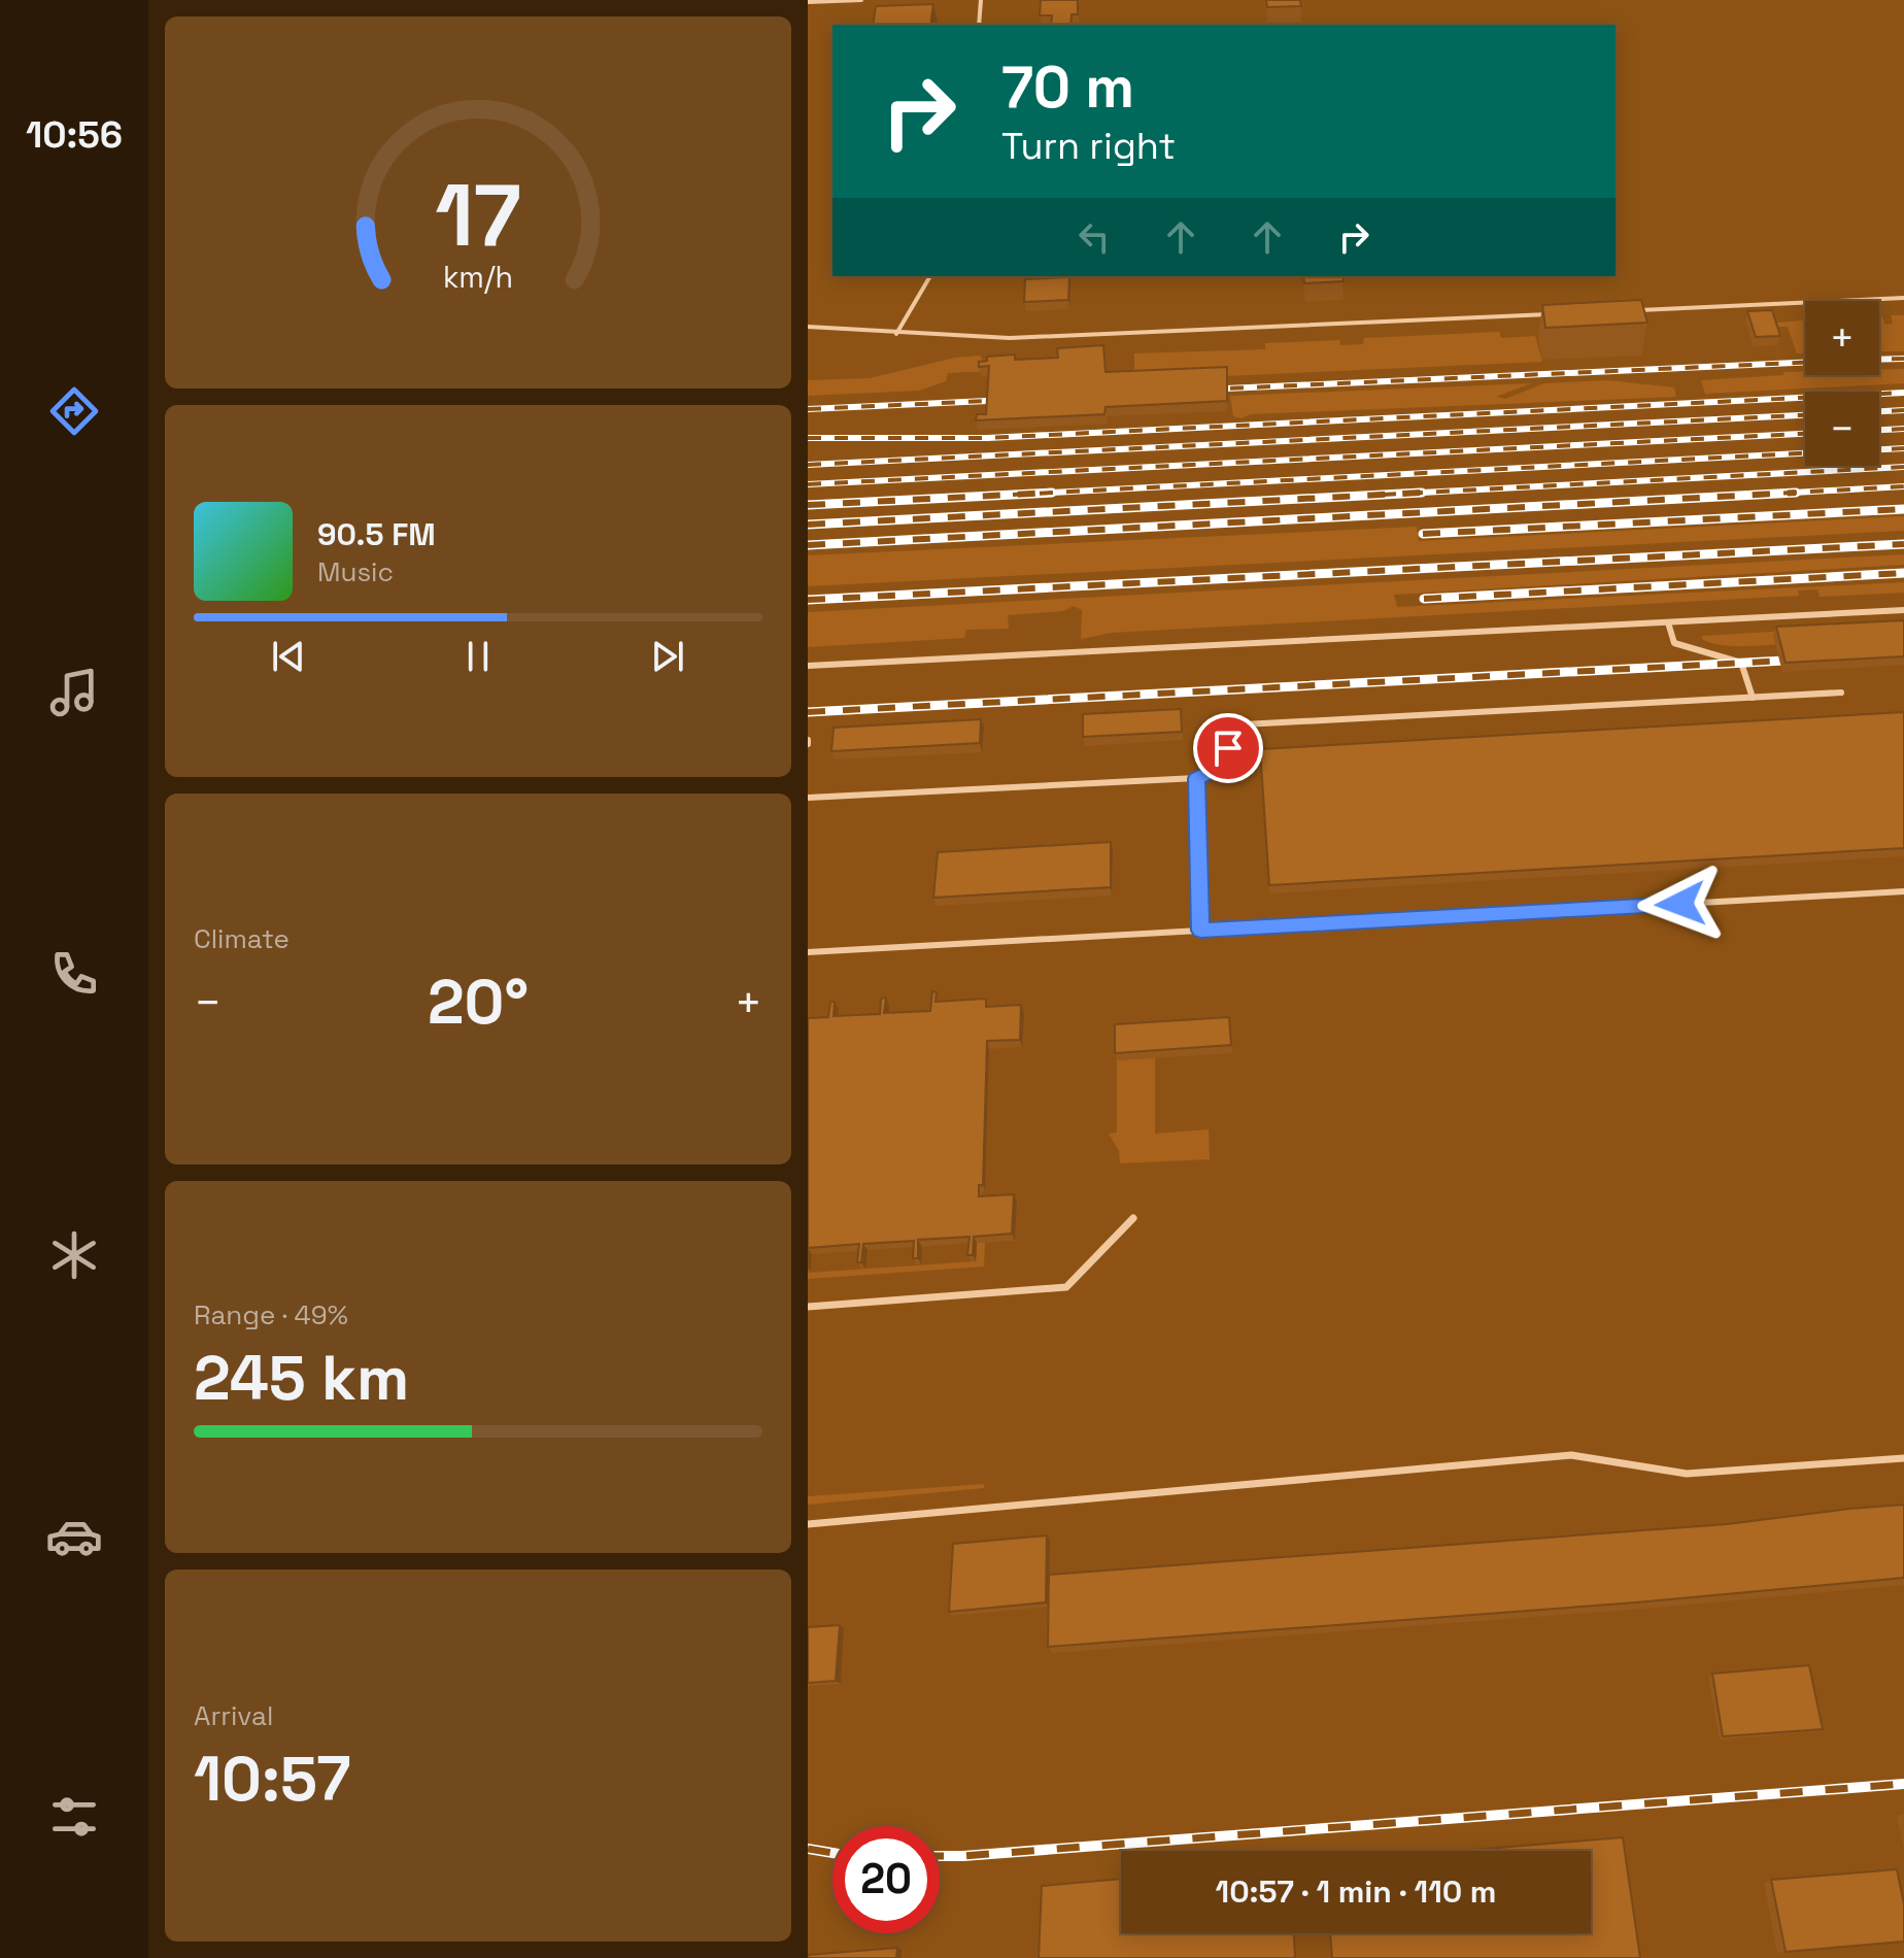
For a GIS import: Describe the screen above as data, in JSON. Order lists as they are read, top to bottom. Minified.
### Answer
{"page":{"tabs":"10:56","turn":["70 m","Turn right"],"map_buttons":["+","−"],"song":["90.5 FM","Music"],"tile":["Climate",["Range · 49%","245 km"],["Arrival","10:57"]],"heat":["−","20°","+"],"limit":"20","trip":"10:57 · 1 min · 110 m","gauge":["17","km/h"]}}
